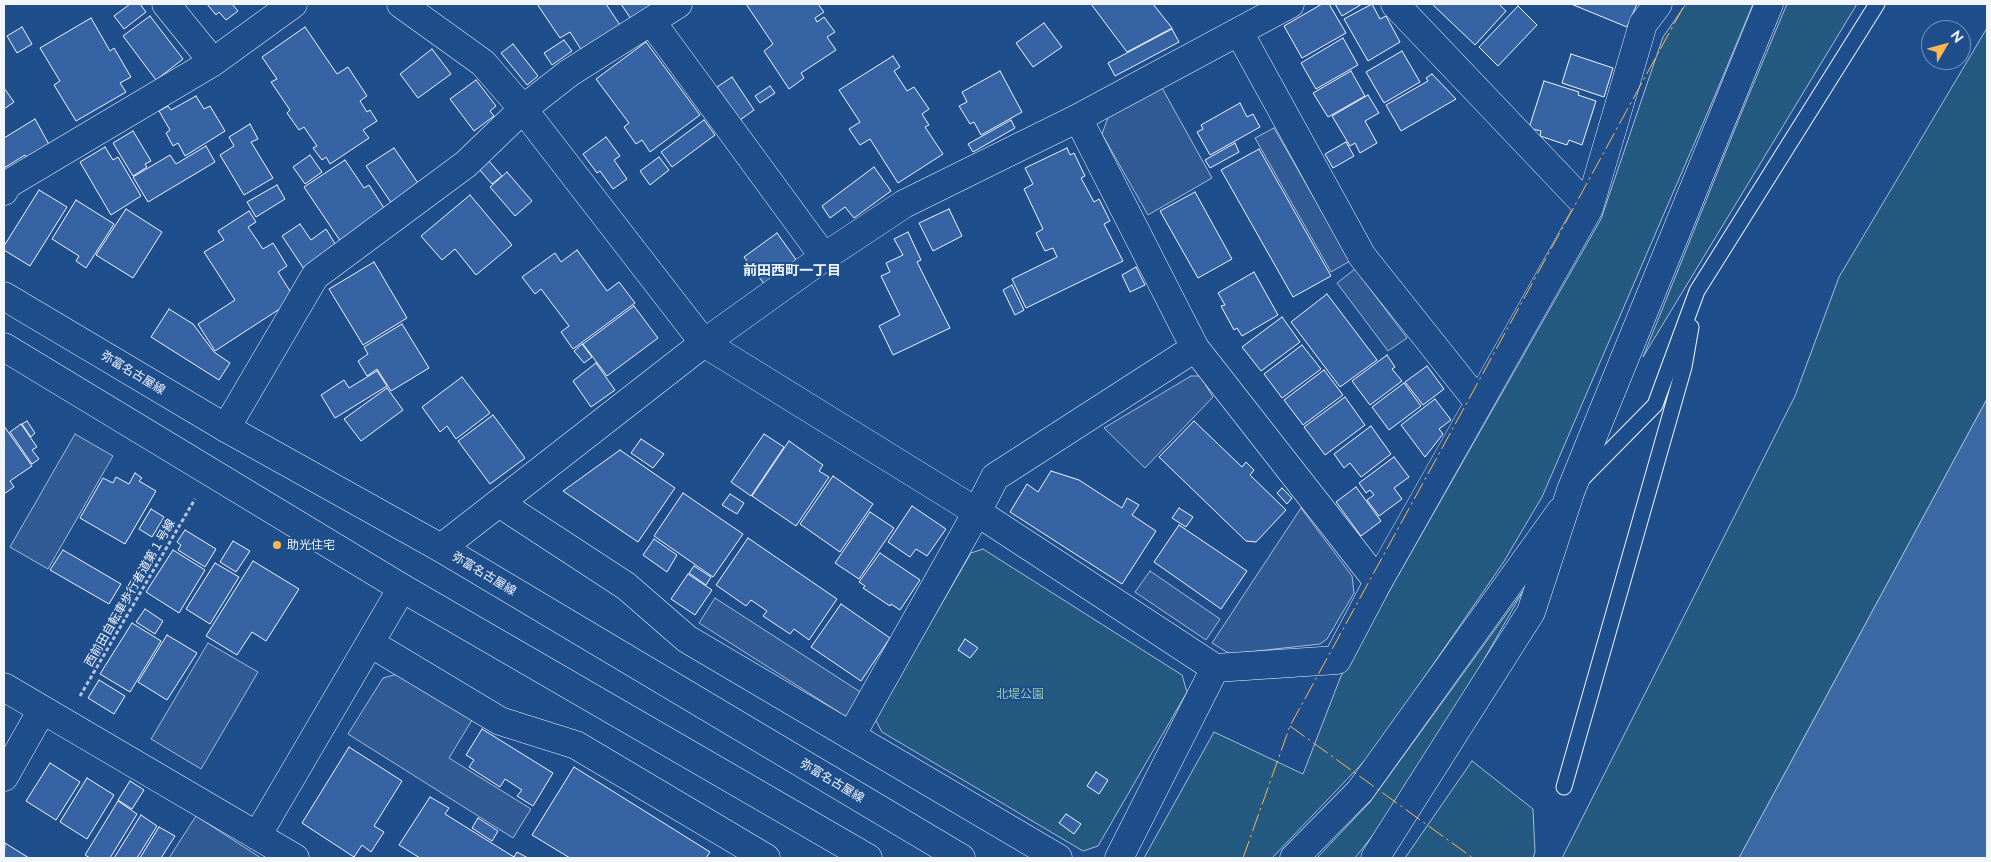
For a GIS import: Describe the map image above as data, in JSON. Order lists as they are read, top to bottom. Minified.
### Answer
{"streets":{"street":["弥富名古屋線"],"path":["西前田自転車歩行者道第１号線"]},"districts":["前田西町一丁目"],"parks":["北堤公園"],"places":["助光住宅"],"north":"top right"}
